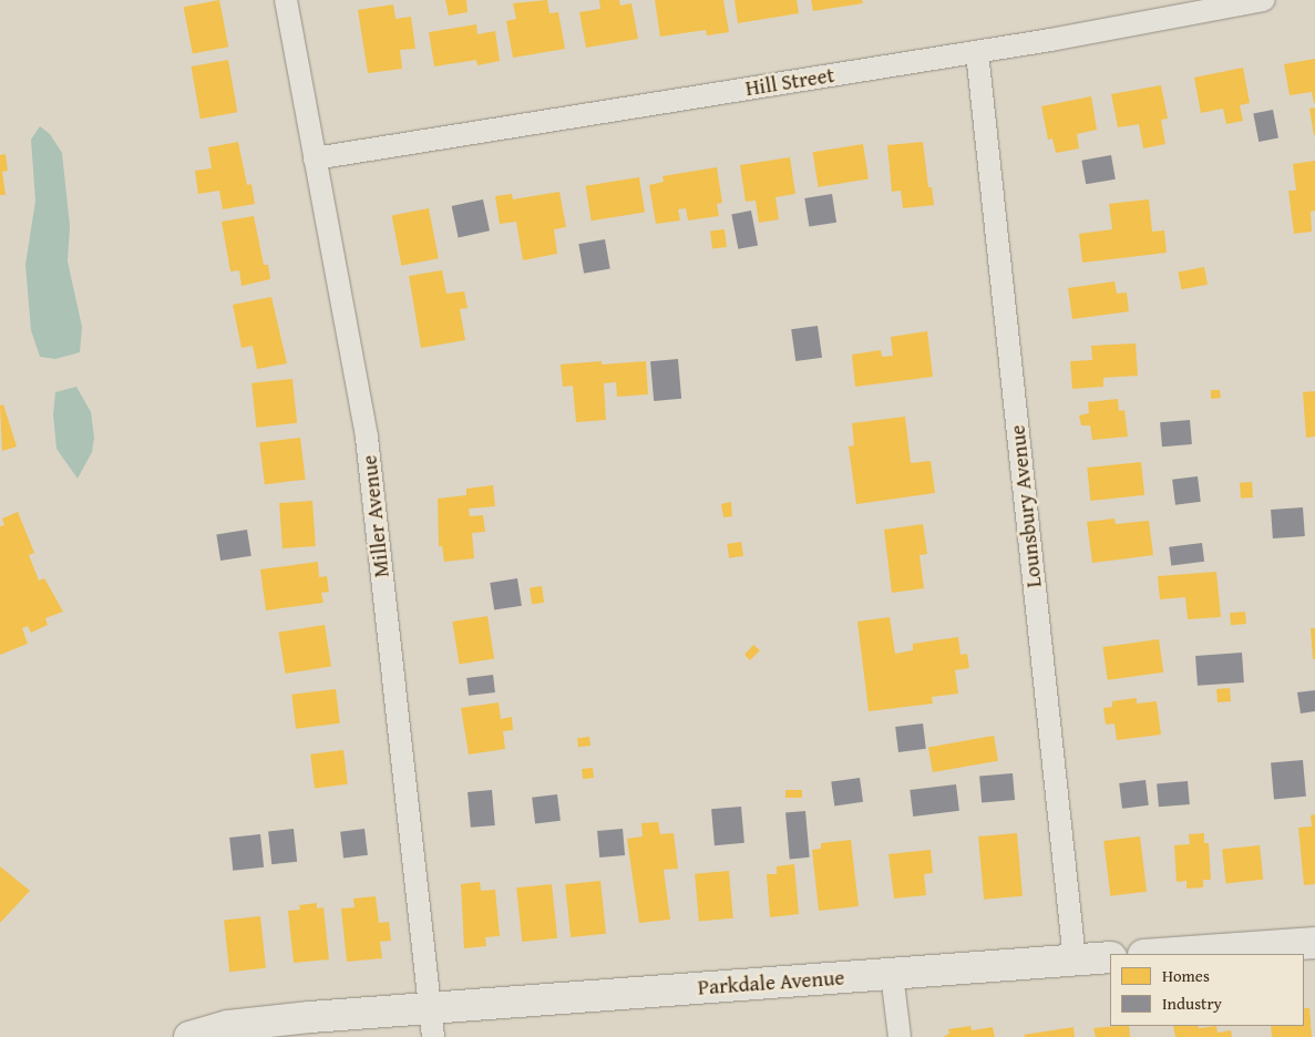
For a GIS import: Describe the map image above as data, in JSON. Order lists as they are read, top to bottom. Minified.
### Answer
{"streets":{"main road":["Parkdale Avenue"],"street":["Hill Street","Lounsbury Avenue","Miller Avenue"]},"crossings":[["Hill Street","Lounsbury Avenue"],["Hill Street","Miller Avenue"],["Lounsbury Avenue","Parkdale Avenue"],["Miller Avenue","Parkdale Avenue"]],"legend":["Homes","Industry"]}
